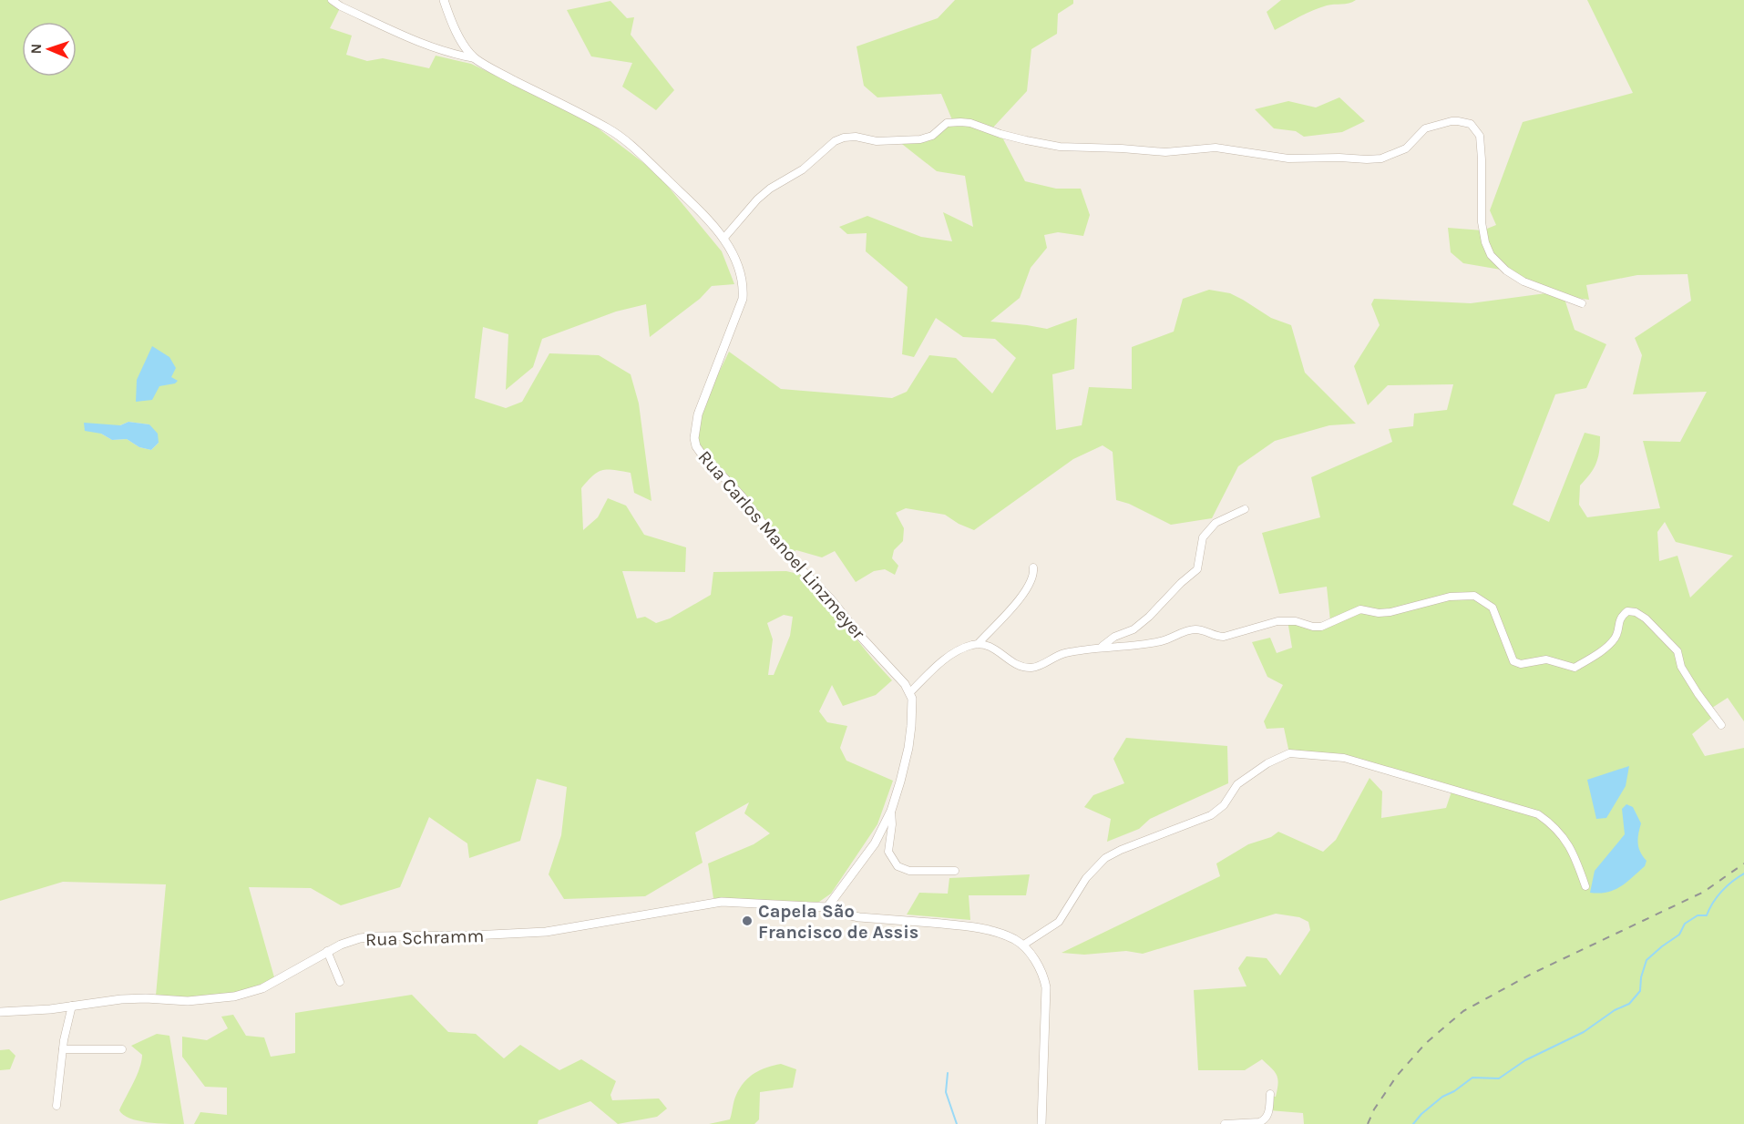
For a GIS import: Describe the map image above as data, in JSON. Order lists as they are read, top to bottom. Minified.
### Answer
{"streets":{"street":["Rua Carlos Manoel Linzmeyer","Rua Schramm"]},"places":["Capela São Francisco de Assis"],"north":"left"}
